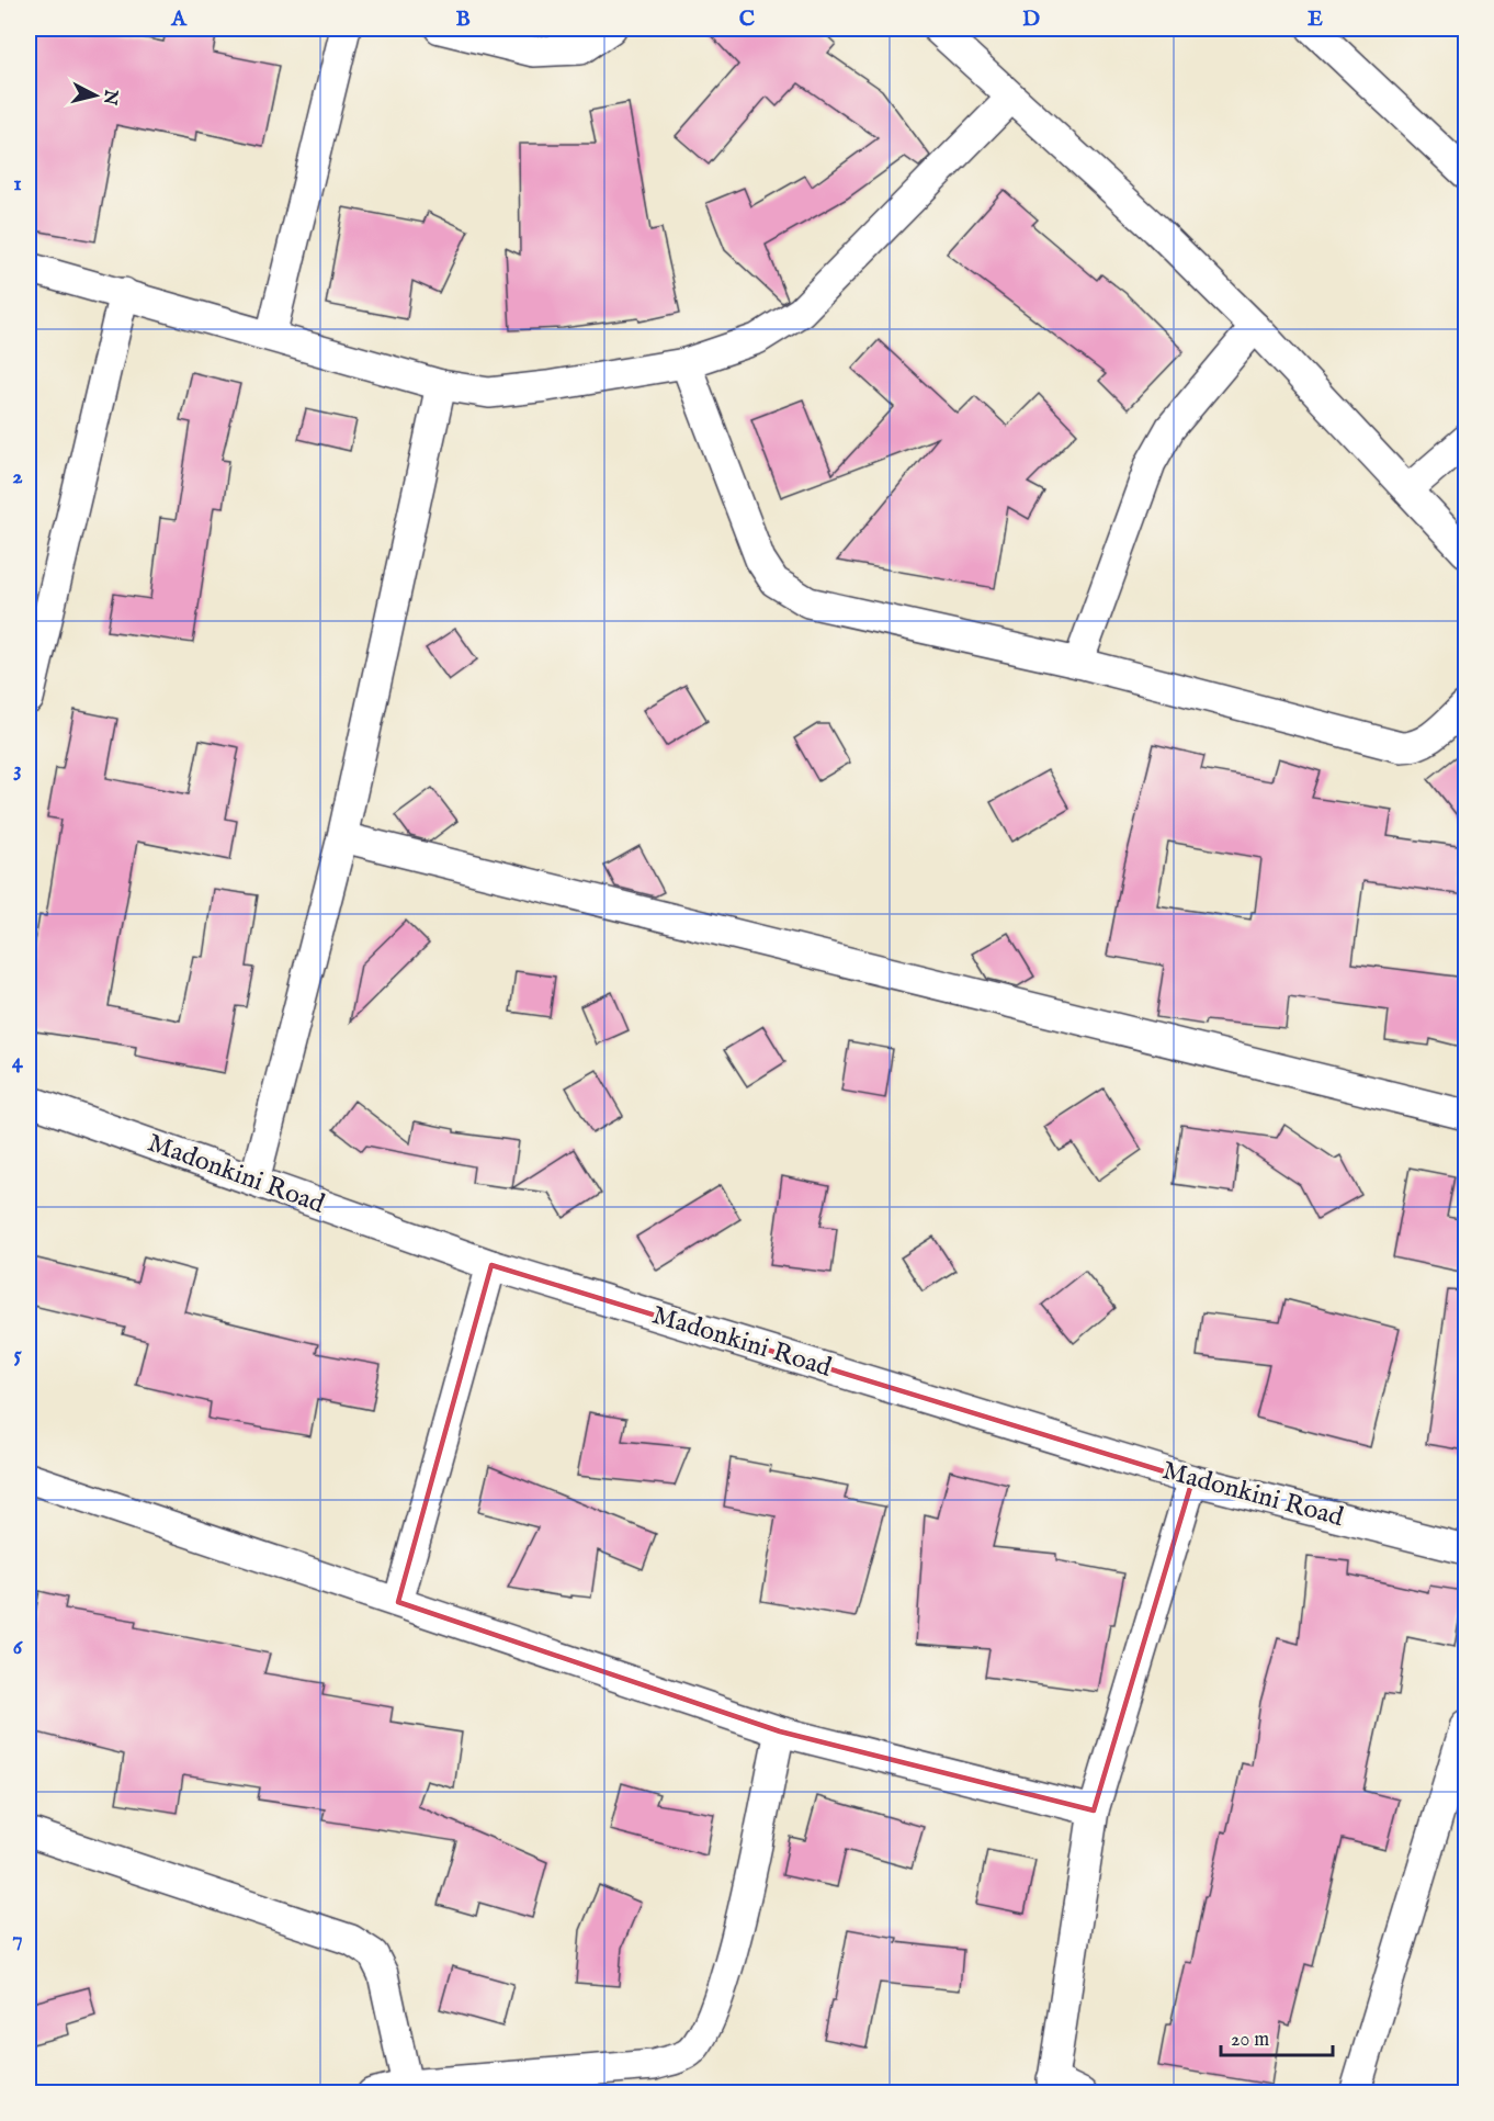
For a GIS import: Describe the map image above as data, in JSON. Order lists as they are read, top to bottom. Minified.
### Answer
{"streets":{"street":["Madonkini Road"]},"scale_bar":"20 m","north":"right","grid":{"columns":["A","B","C","D","E"],"rows":["1","2","3","4","5","6","7"]}}
